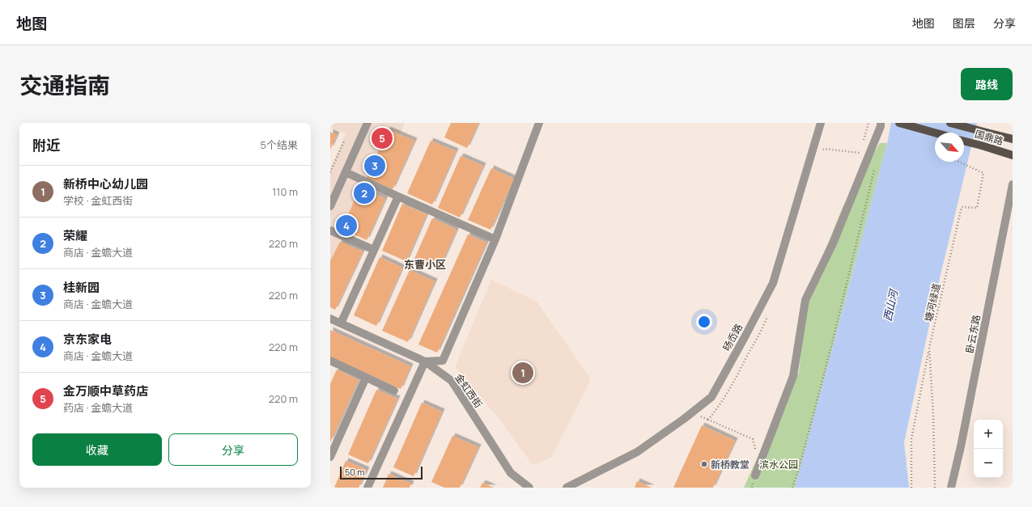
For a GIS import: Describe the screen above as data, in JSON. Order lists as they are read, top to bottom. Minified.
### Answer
{"streets":{"main road":["国鼎路"],"street":["卧云东路","旸岙路","金虹西街"],"path":["塘河绿道"]},"districts":["东曹小区"],"water":["西山河"],"parks":["滨水公园"],"places":["新桥教堂"],"scale_bar":"50 m","north":"bottom right","page":{"header":"地图","nav":["地图","图层","分享"],"title":"交通指南","buttons":["路线",["收藏","分享"]],"heading":["附近","5个结果"],"pins":["5","3","2","4","1"],"list":[{"mark":"1","name":"新桥中心幼儿园","note":"学校 · 金虹西街","value":"110 m"},{"mark":"2","name":"荣耀","note":"商店 · 金蟾大道","value":"220 m"},{"mark":"3","name":"桂新园","note":"商店 · 金蟾大道","value":"220 m"},{"mark":"4","name":"京东家电","note":"商店 · 金蟾大道","value":"220 m"},{"mark":"5","name":"金万顺中草药店","note":"药店 · 金蟾大道","value":"220 m"}],"map_buttons":["+","−"],"scale":"50 m"}}
